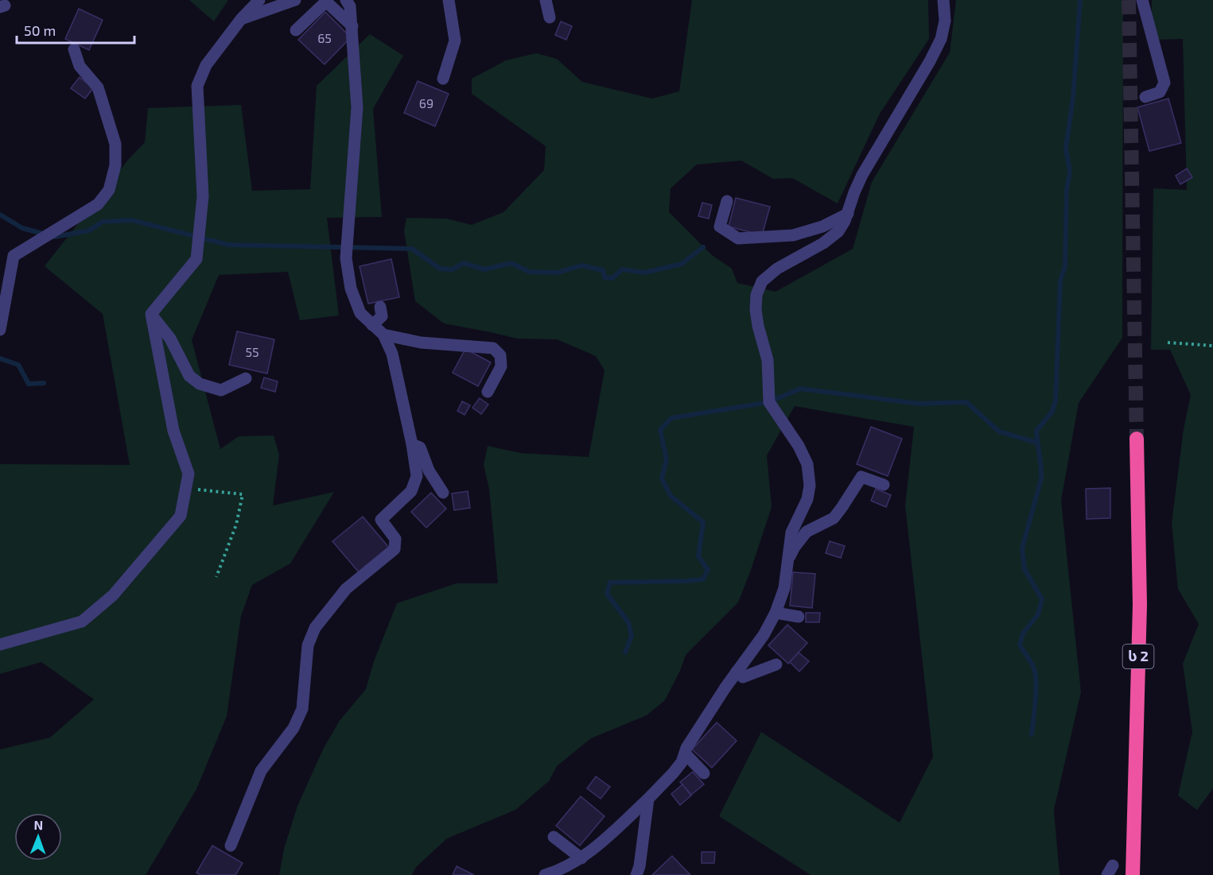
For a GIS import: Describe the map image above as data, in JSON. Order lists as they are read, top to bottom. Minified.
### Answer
{"streets":{"highway":["ს 2"]},"house_numbers":["65","69","55"],"scale_bar":"50 m","north":"top"}
